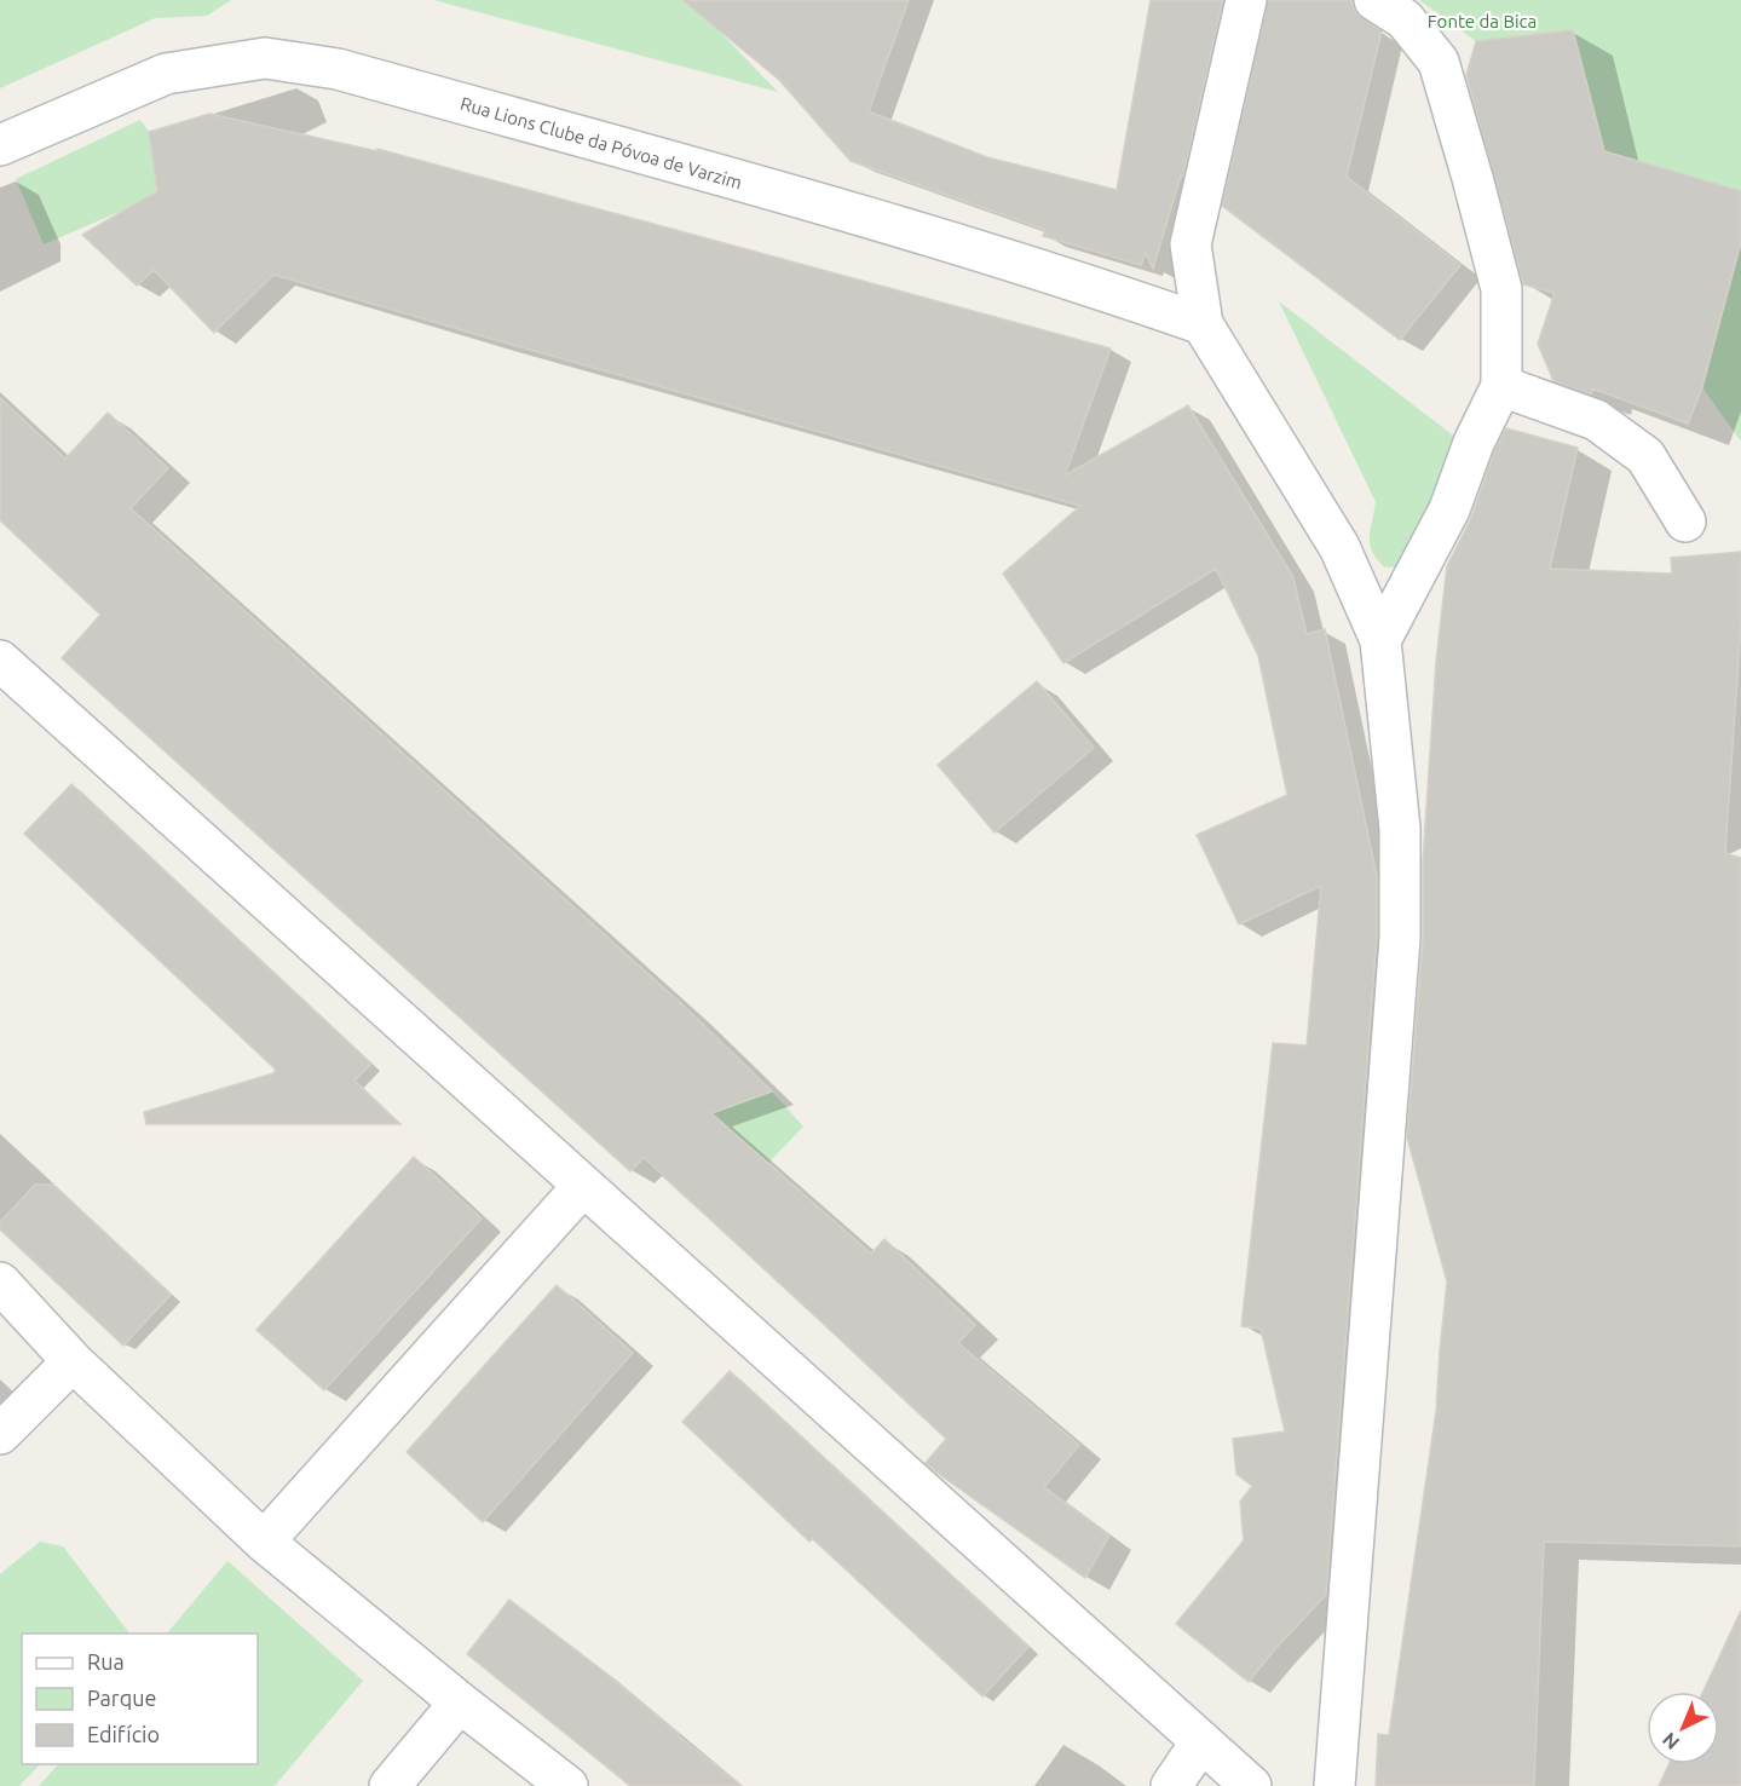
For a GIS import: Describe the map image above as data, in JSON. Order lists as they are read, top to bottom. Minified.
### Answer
{"streets":{"street":["Rua Lions Clube da Póvoa de Varzim"]},"parks":["Fonte da Bica"],"legend":["Rua","Parque","Edifício"],"north":"bottom left"}
